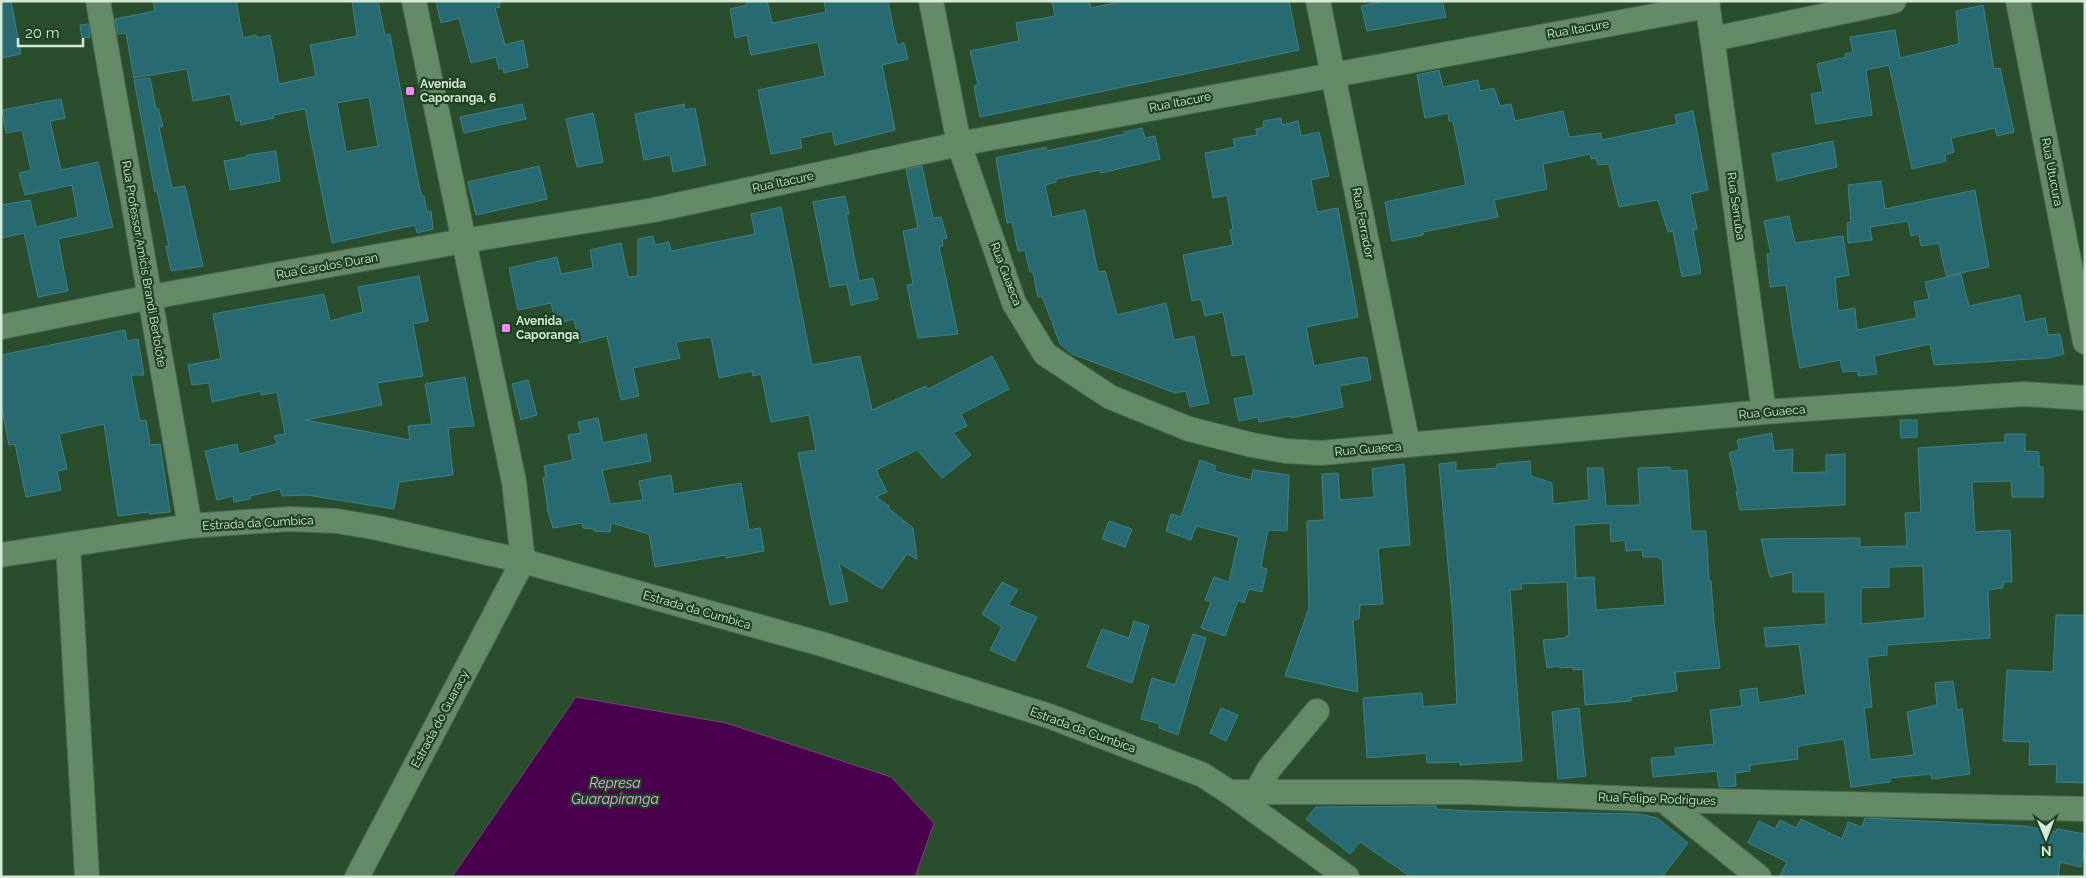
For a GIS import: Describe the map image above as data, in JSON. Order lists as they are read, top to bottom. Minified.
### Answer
{"streets":{"street":["Rua Itacure","Rua Utucura","Rua Serruba","Rua Ferrador","Rua Professor Amicis Brandi Bertolote","Rua Carolos Duran","Rua Guaeca","Estrada da Cumbica","Estrada do Guaracy","Rua Felipe Rodrigues"]},"crossings":[["Rua Itacure","Rua Serruba"],["Rua Itacure","Rua Ferrador"],["Rua Itacure","Rua Carolos Duran"],["Rua Itacure","Rua Guaeca"],["Rua Serruba","Rua Guaeca"],["Rua Ferrador","Rua Guaeca"],["Rua Professor Amicis Brandi Bertolote","Rua Carolos Duran"],["Rua Professor Amicis Brandi Bertolote","Estrada da Cumbica"],["Estrada da Cumbica","Estrada do Guaracy"],["Estrada da Cumbica","Rua Felipe Rodrigues"]],"water":["Represa Guarapiranga"],"places":{"transit":["Avenida Caporanga, 6","Avenida Caporanga"]},"scale_bar":"20 m","north":"bottom"}
